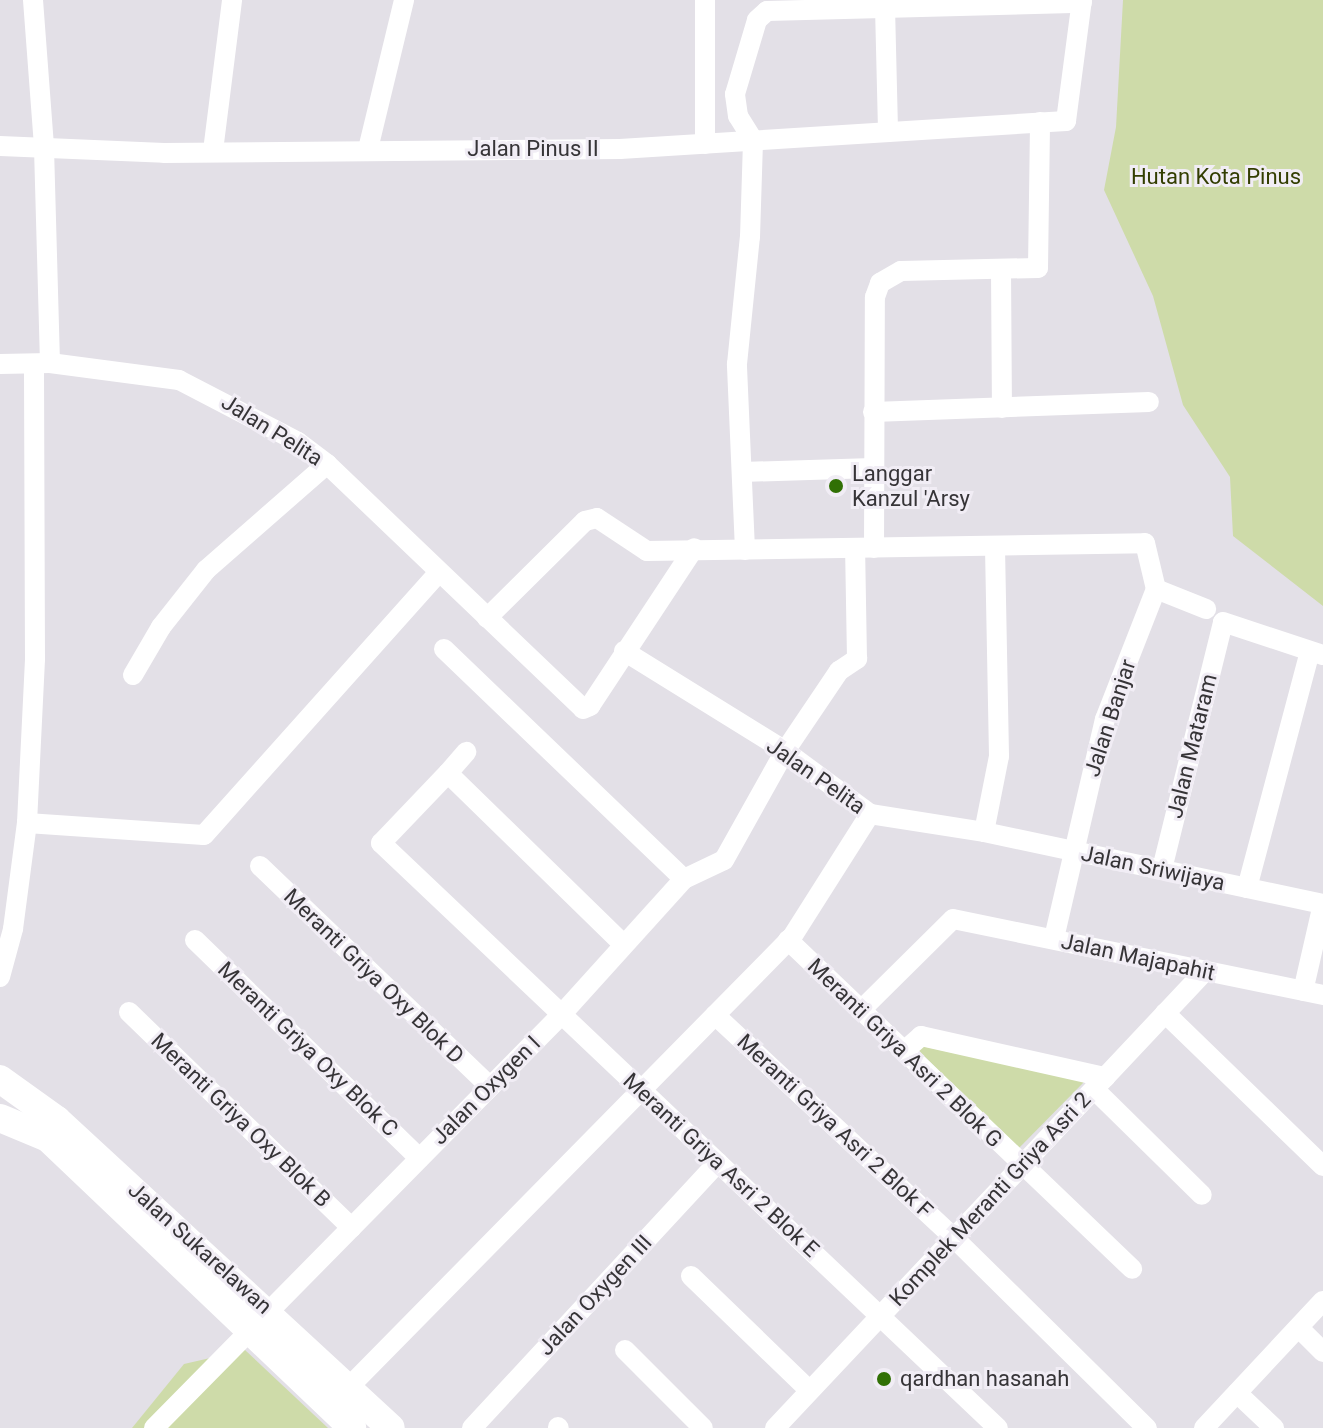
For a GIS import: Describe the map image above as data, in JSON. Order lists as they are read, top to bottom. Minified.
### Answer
{"streets":{"main road":["Jalan Sukarelawan"],"street":["Jalan Pinus II","Jalan Pelita","Jalan Banjar","Jalan Mataram","Jalan Sriwijaya","Jalan Majapahit","Meranti Griya Oxy Blok D","Meranti Griya Oxy Blok C","Meranti Griya Asri 2 Blok G","Jalan Oxygen I","Meranti Griya Oxy Blok B","Meranti Griya Asri 2 Blok F","Meranti Griya Asri 2 Blok E","Komplek Meranti Griya Asri 2","Jalan Oxygen III"]},"crossings":[["Jalan Pelita","Jalan Sriwijaya"],["Jalan Pelita","Jalan Oxygen I"],["Jalan Banjar","Jalan Sriwijaya"],["Jalan Banjar","Jalan Majapahit"],["Jalan Mataram","Jalan Sriwijaya"],["Jalan Majapahit","Meranti Griya Asri 2 Blok G"],["Jalan Majapahit","Komplek Meranti Griya Asri 2"],["Meranti Griya Oxy Blok D","Jalan Oxygen I"],["Meranti Griya Oxy Blok C","Jalan Oxygen I"],["Meranti Griya Asri 2 Blok G","Komplek Meranti Griya Asri 2"],["Jalan Oxygen I","Meranti Griya Oxy Blok B"],["Jalan Oxygen I","Meranti Griya Asri 2 Blok E"],["Jalan Oxygen I","Jalan Sukarelawan"],["Meranti Griya Asri 2 Blok F","Komplek Meranti Griya Asri 2"],["Meranti Griya Asri 2 Blok E","Komplek Meranti Griya Asri 2"],["Meranti Griya Asri 2 Blok E","Jalan Oxygen III"]],"parks":["Hutan Kota Pinus"],"places":["Langgar Kanzul 'Arsy","qardhan hasanah"]}
